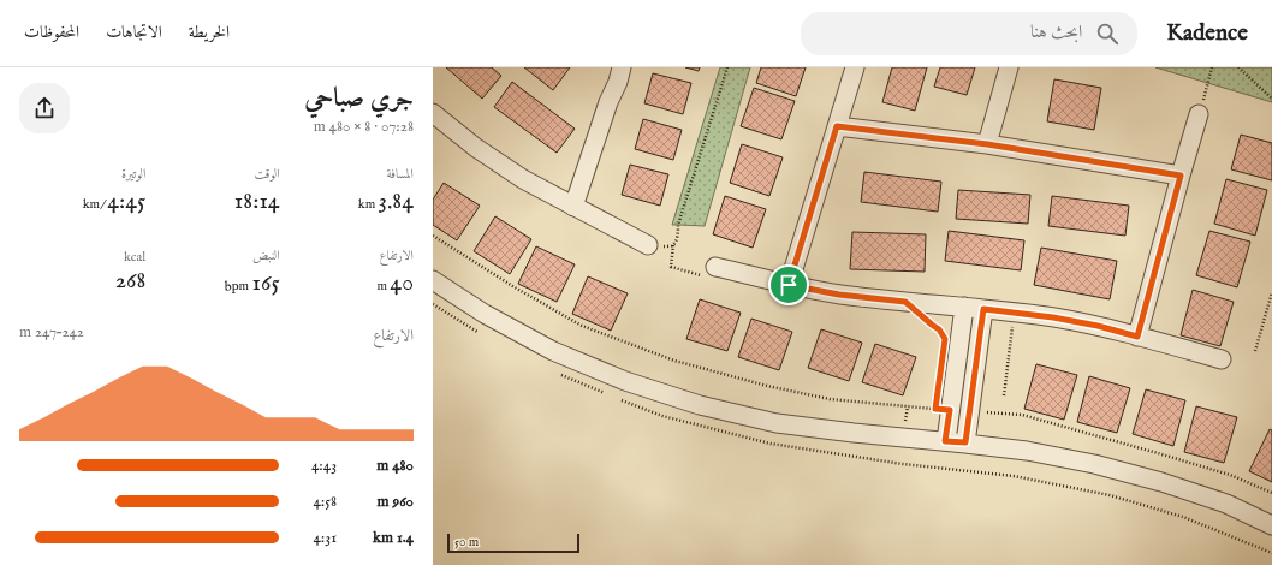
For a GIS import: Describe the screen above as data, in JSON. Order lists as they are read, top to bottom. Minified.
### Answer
{"scale_bar":"50 m","page":{"header":"Kadence","search":"ابحث هنا","nav":["الخريطة","الاتجاهات","المحفوظات"],"heading":["جري صباحي","07:28 · 8 × 480 m"],"stats":[["المسافة","3.84 km"],["الوقت","18:14"],["الوتيرة","4:45 /km"],["الارتفاع","40 m"],["النبض","165 bpm"],["kcal","268"]],"chart":["الارتفاع","242–247 m"],"list":[{"name":"480 m","note":"4:43"},{"name":"960 m","note":"4:58"},{"name":"1.4 km","note":"4:31"}],"scale":"50 m"}}
